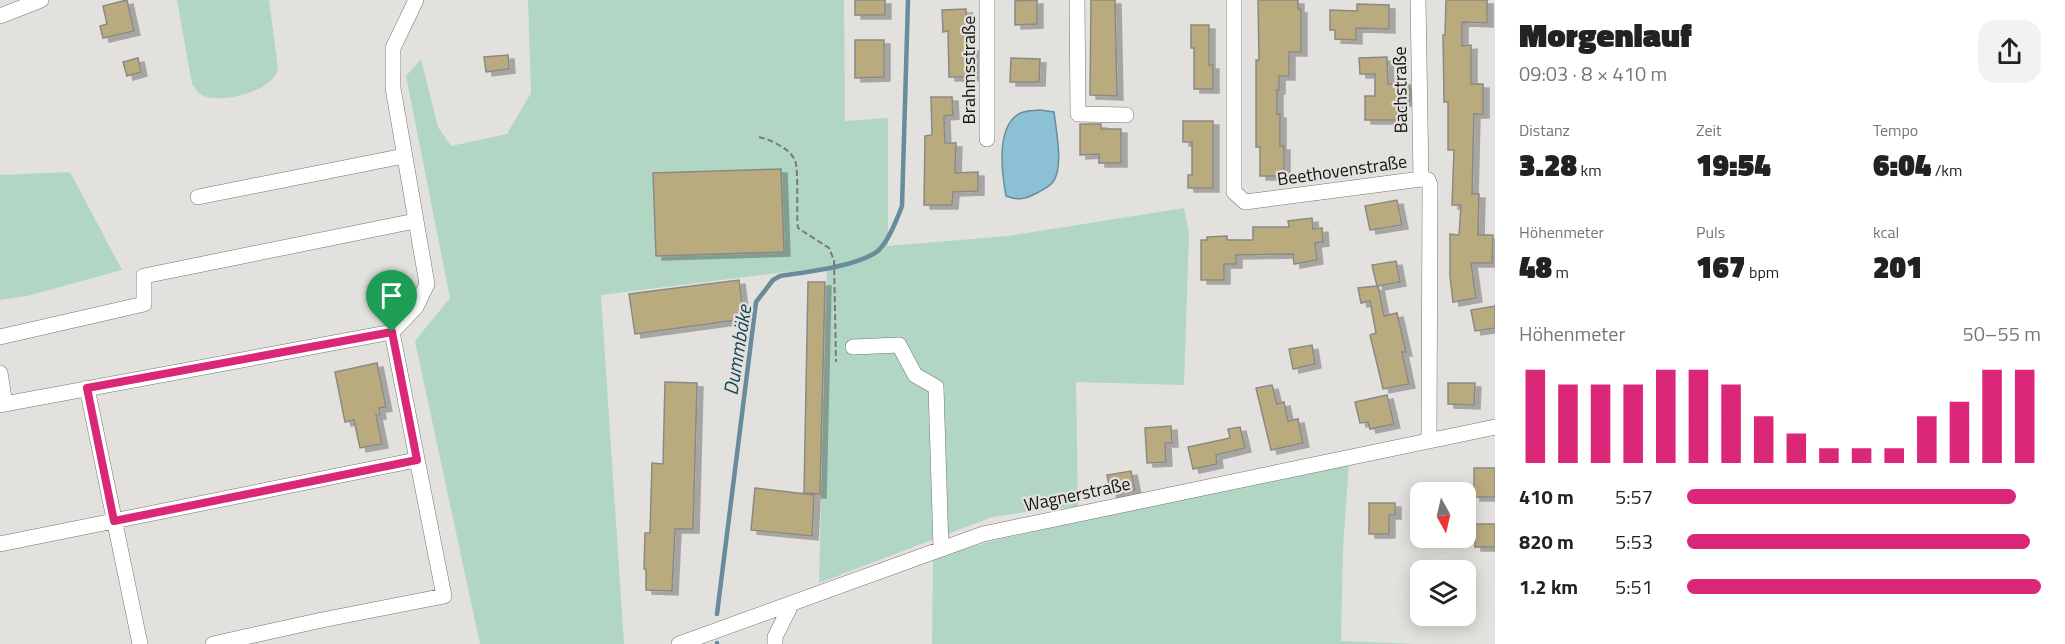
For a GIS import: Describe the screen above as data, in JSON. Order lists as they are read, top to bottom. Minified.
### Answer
{"streets":{"street":["Brahmsstraße","Bachstraße","Beethovenstraße","Wagnerstraße"]},"crossings":[["Bachstraße","Beethovenstraße"],["Beethovenstraße","Wagnerstraße"]],"water":["Dummbäke"],"north":"bottom","page":{"heading":["Morgenlauf","09:03 · 8 × 410 m"],"stats":[["Distanz","3.28 km"],["Zeit","19:54"],["Tempo","6:04 /km"],["Höhenmeter","48 m"],["Puls","167 bpm"],["kcal","201"]],"chart":["Höhenmeter","50–55 m"],"list":[{"name":"410 m","note":"5:57"},{"name":"820 m","note":"5:53"},{"name":"1.2 km","note":"5:51"}]}}
